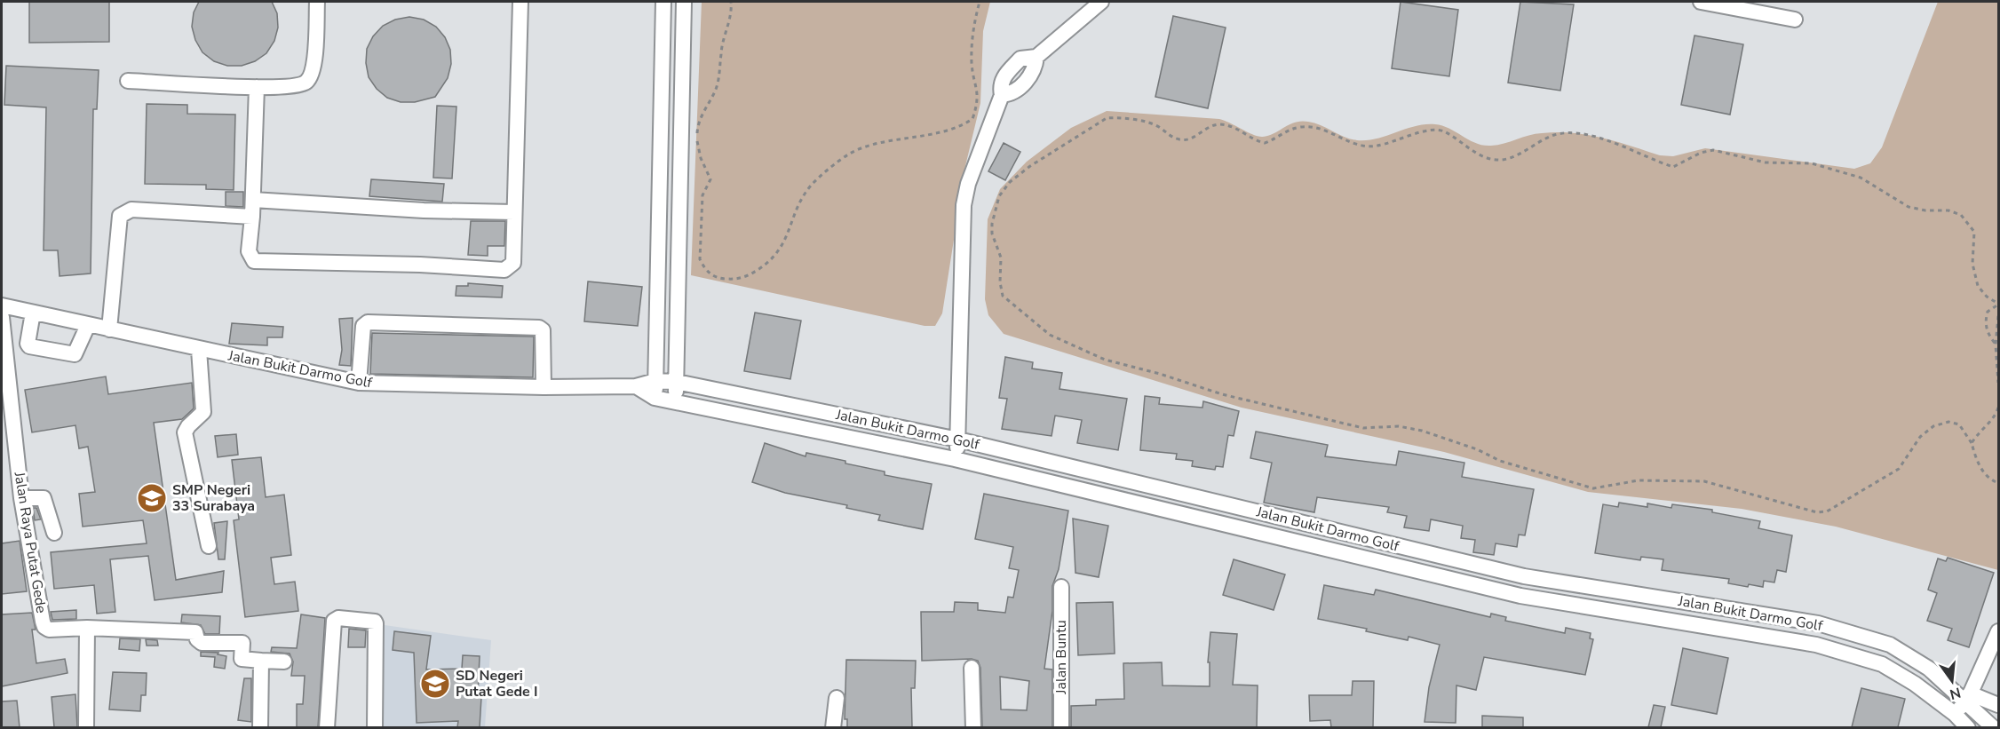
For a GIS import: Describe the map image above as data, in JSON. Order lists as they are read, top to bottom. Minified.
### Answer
{"streets":{"street":["Jalan Bukit Darmo Golf","Jalan Raya Putat Gede","Jalan Buntu"]},"places":{"school or university":["SMP Negeri 33 Surabaya","SD Negeri Putat Gede I"]},"north":"bottom"}
